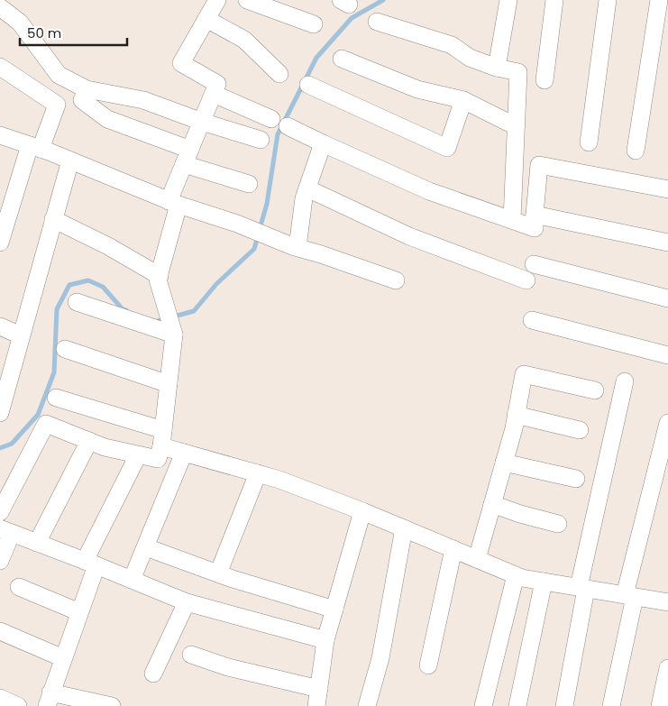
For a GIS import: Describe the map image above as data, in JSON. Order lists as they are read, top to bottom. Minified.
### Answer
{"scale_bar":"50 m"}
